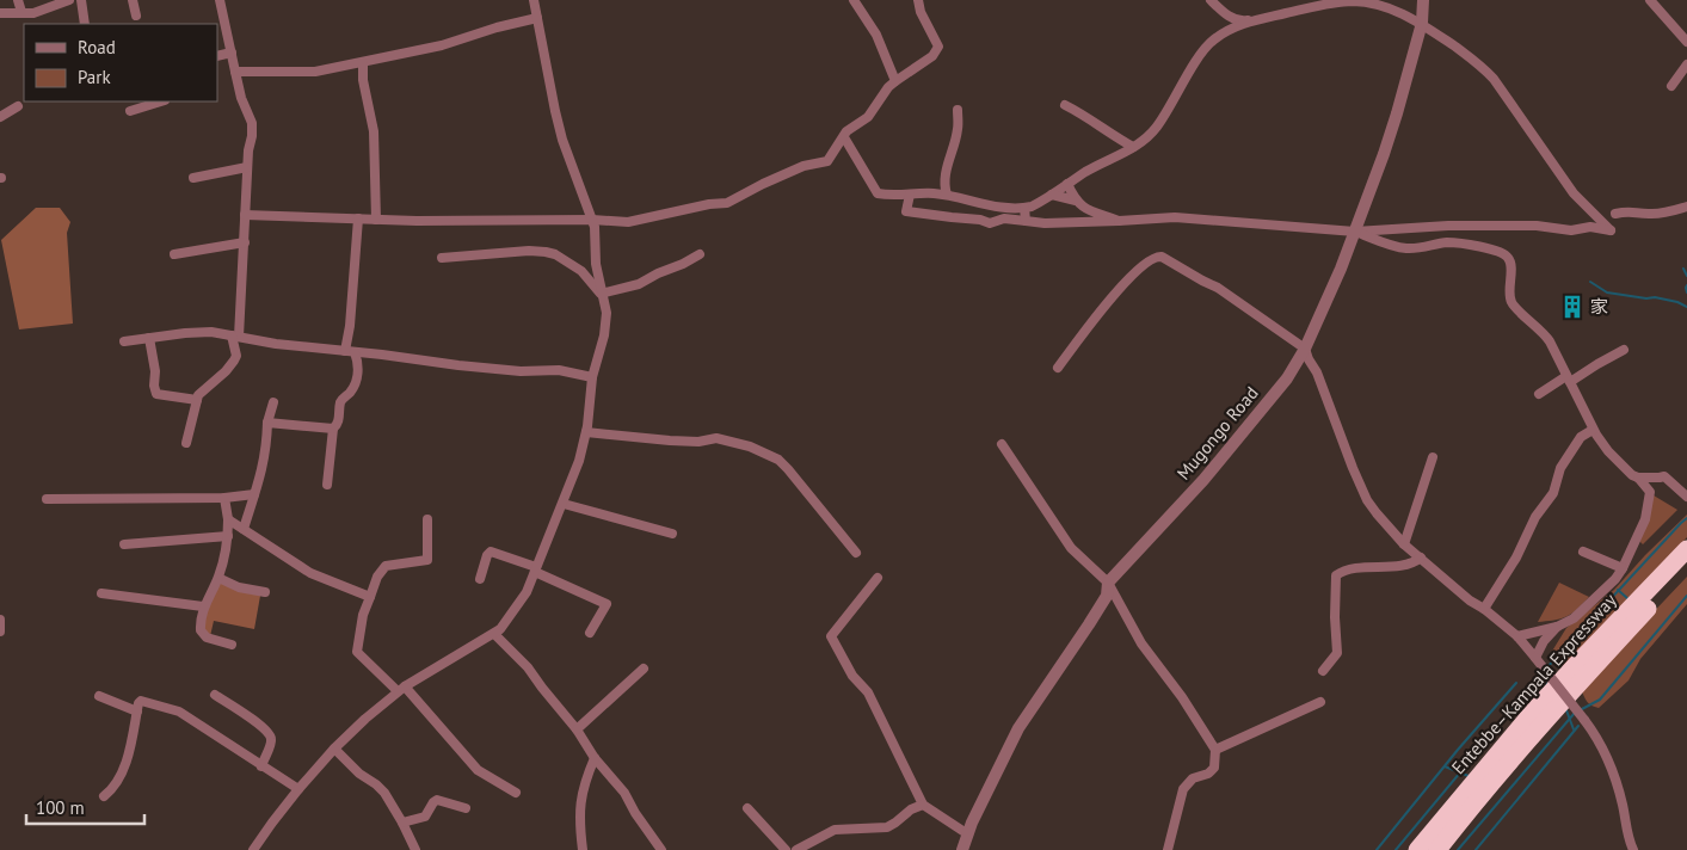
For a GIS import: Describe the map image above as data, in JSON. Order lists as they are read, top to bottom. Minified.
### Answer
{"streets":{"highway":["Entebbe–Kampala Expressway"],"street":["Mugongo Road"]},"places":{"building":["家"]},"legend":["Road","Park"],"scale_bar":"100 m"}
